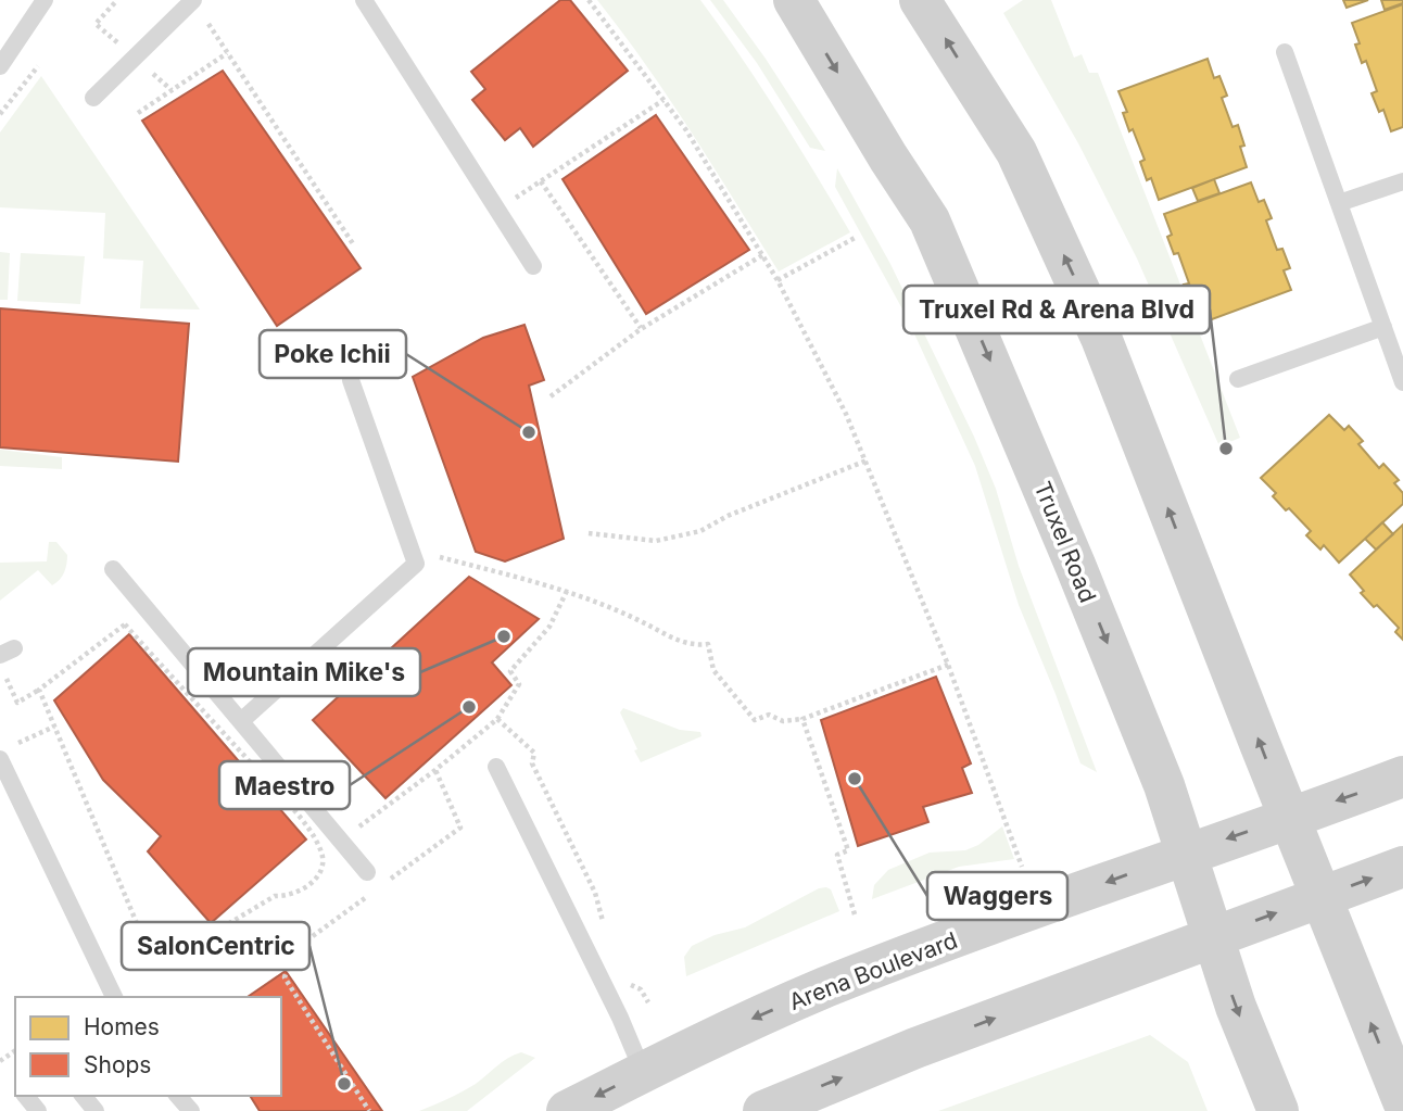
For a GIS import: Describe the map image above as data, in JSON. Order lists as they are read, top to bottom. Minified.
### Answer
{"streets":{"main road":["Truxel Road","Arena Boulevard"]},"crossings":[["Truxel Road","Arena Boulevard"]],"places":["Poke Ichii","Truxel Rd & Arena Blvd","Mountain Mike's","Maestro","Waggers","SalonCentric"],"legend":["Homes","Shops"]}
